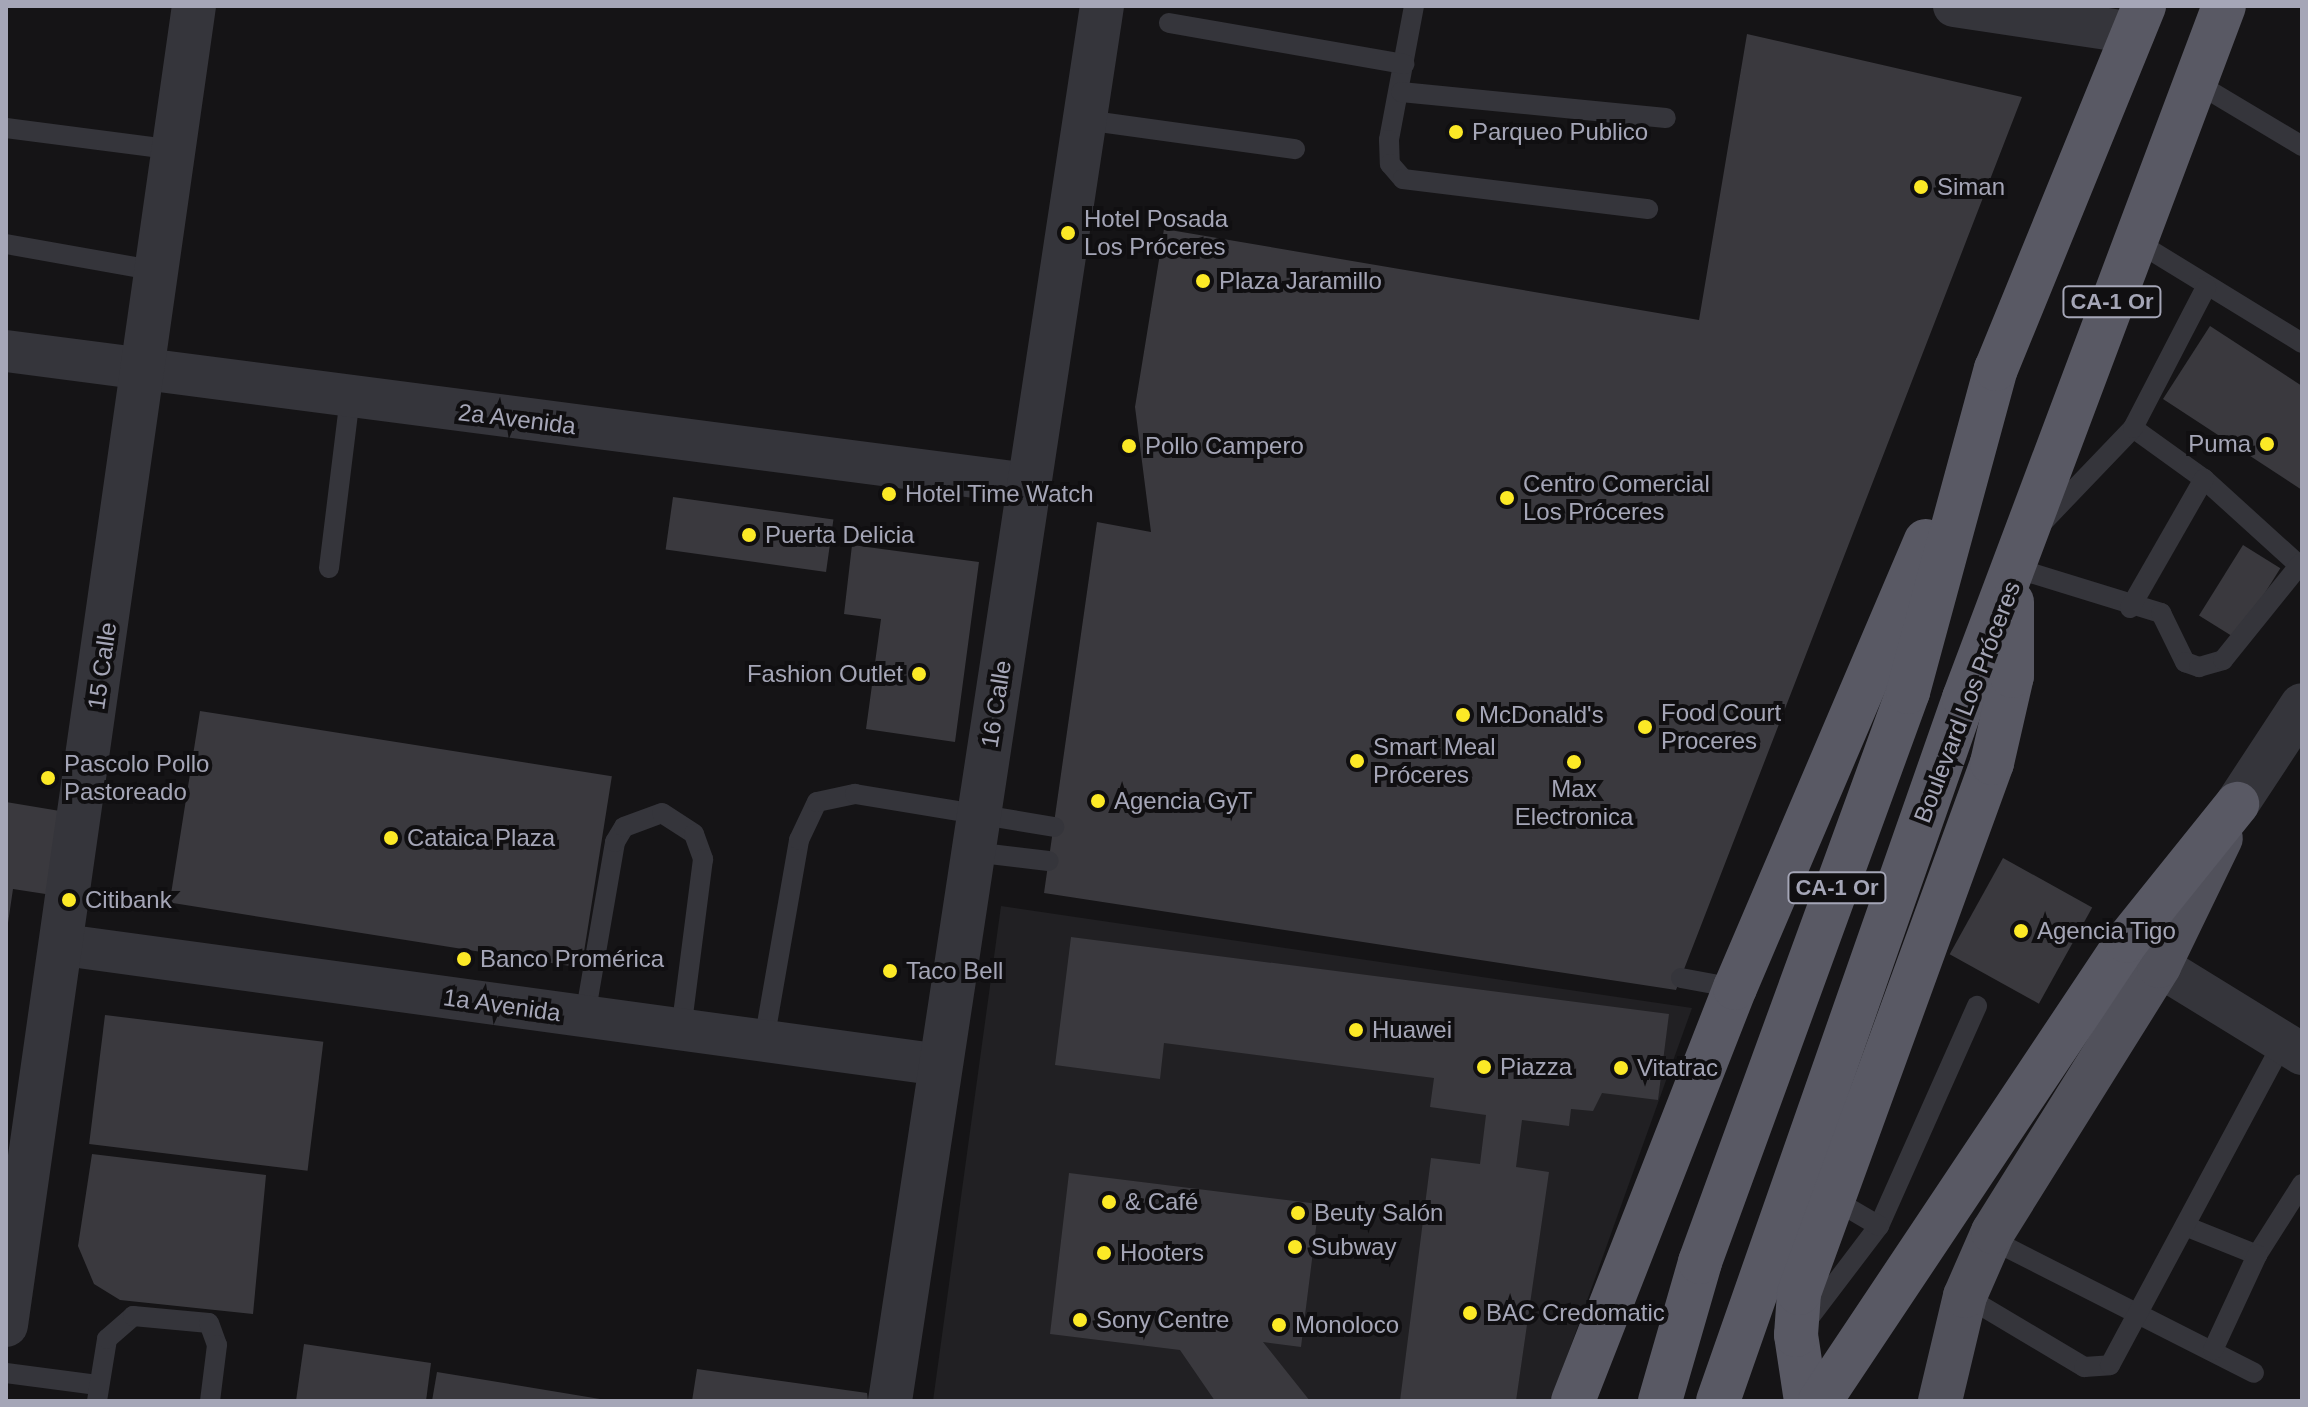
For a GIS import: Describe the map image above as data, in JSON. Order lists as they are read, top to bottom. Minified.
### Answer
{"streets":{"highway":["CA-1 Or","Boulevard Los Próceres"],"street":["2a Avenida","15 Calle","16 Calle","1a Avenida"]},"crossings":[["2a Avenida","15 Calle"],["2a Avenida","16 Calle"],["15 Calle","1a Avenida"],["16 Calle","1a Avenida"]],"places":["Parqueo Publico","Siman","Hotel Posada Los Próceres","Plaza Jaramillo","Puma","Pollo Campero","Hotel Time Watch","Centro Comercial Los Próceres","Puerta Delicia","Fashion Outlet","McDonald's","Food Court Proceres","Smart Meal Próceres","Max Electronica","Pascolo Pollo Pastoreado","Agencia GyT","Cataica Plaza","Citibank","Agencia Tigo","Banco Promérica","Taco Bell","Huawei","Piazza","Vitatrac","& Café","Beuty Salón","Subway","Hooters","BAC Credomatic","Sony Centre","Monoloco"]}
